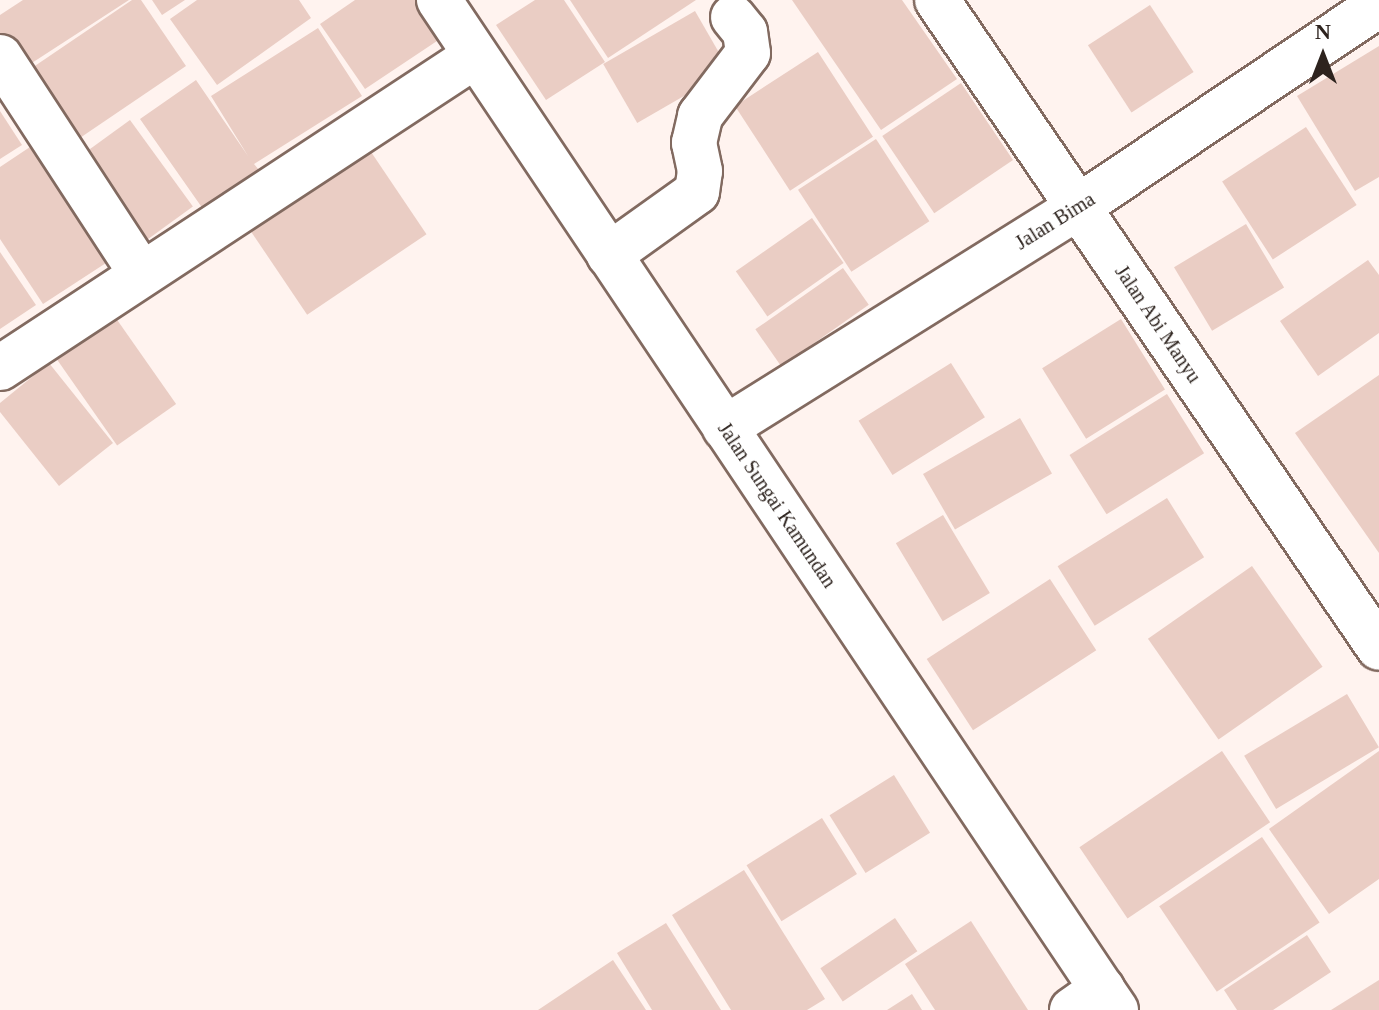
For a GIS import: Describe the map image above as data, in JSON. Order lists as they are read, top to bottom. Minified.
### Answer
{"streets":{"street":["Jalan Bima","Jalan Abi Manyu","Jalan Sungai Kamundan"]},"crossings":[["Jalan Bima","Jalan Abi Manyu"],["Jalan Bima","Jalan Sungai Kamundan"]],"north":"top"}
